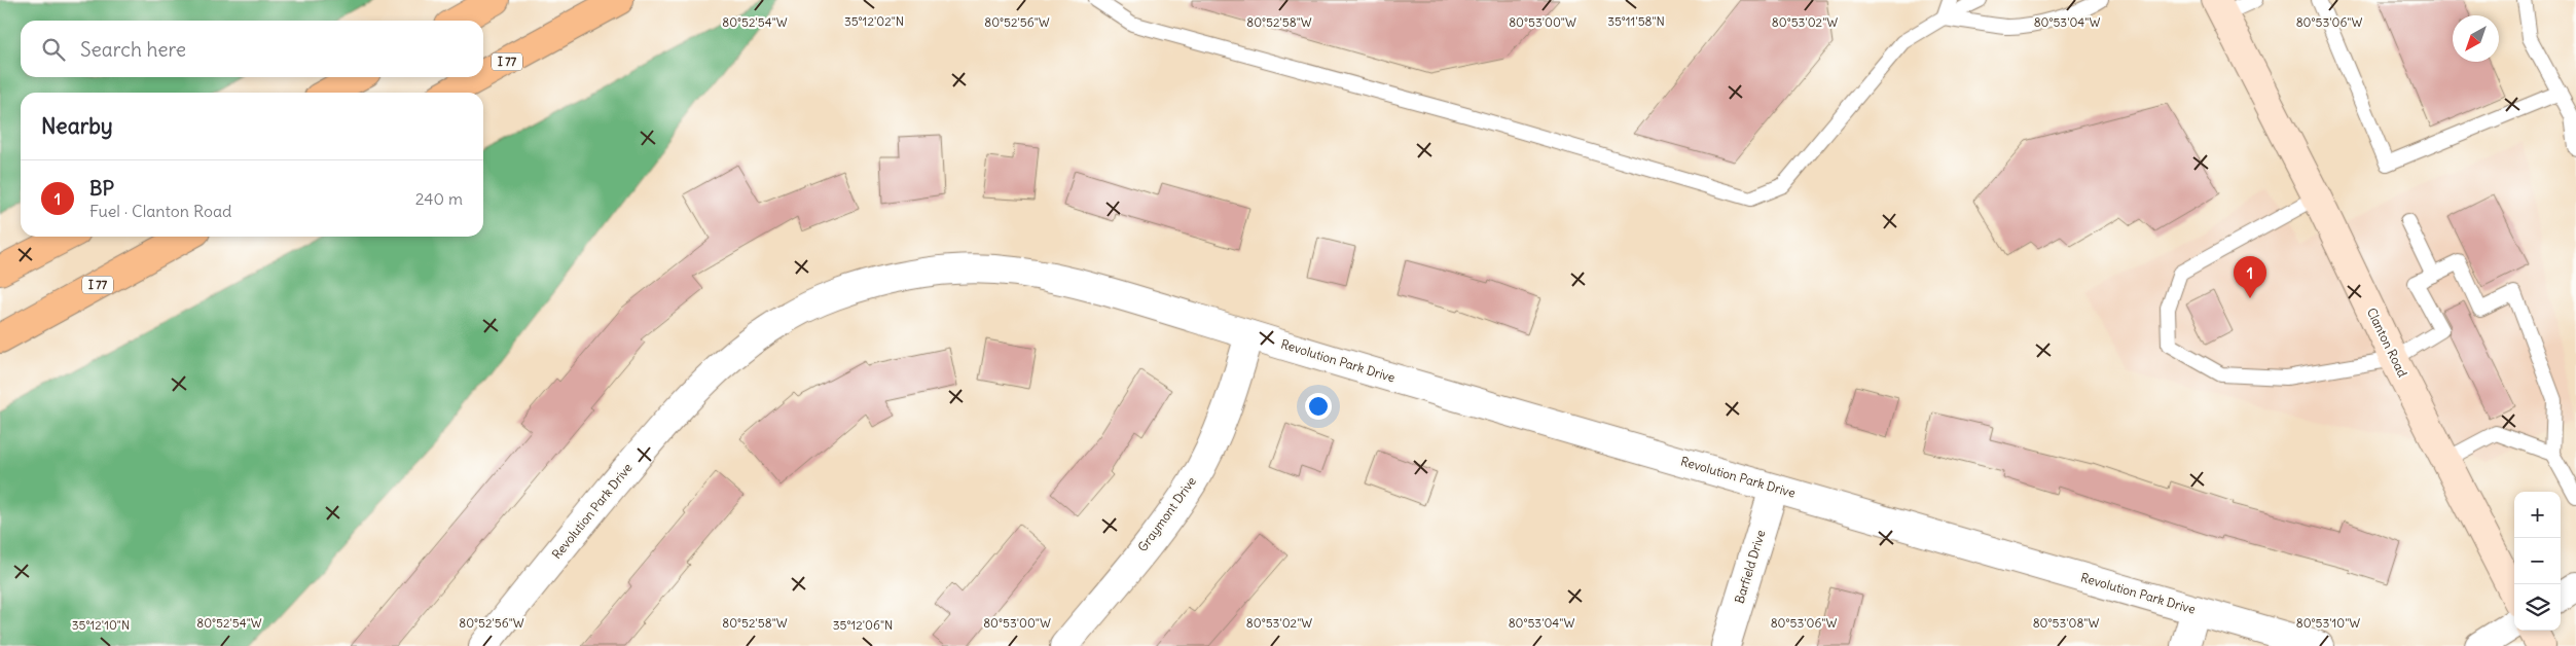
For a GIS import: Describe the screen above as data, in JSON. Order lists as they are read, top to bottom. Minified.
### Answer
{"streets":{"highway":["I 77"],"main road":["Clanton Road"],"street":["Revolution Park Drive","Graymont Drive","Barfield Drive"]},"crossings":[["Revolution Park Drive","Graymont Drive"],["Revolution Park Drive","Barfield Drive"]],"north":"bottom left","page":{"search":"Search here","heading":"Nearby","list":[{"mark":"1","name":"BP","note":"Fuel · Clanton Road","value":"240 m"}],"pins":"1","map_buttons":["+","−"]},"coordinates":["35°12'02\"N","35°11'58\"N","80°52'54\"W","80°52'56\"W","80°52'58\"W","80°53'00\"W","80°53'02\"W","80°53'04\"W","80°53'06\"W","80°53'08\"W","80°53'10\"W","35°12'10\"N","35°12'06\"N"]}
